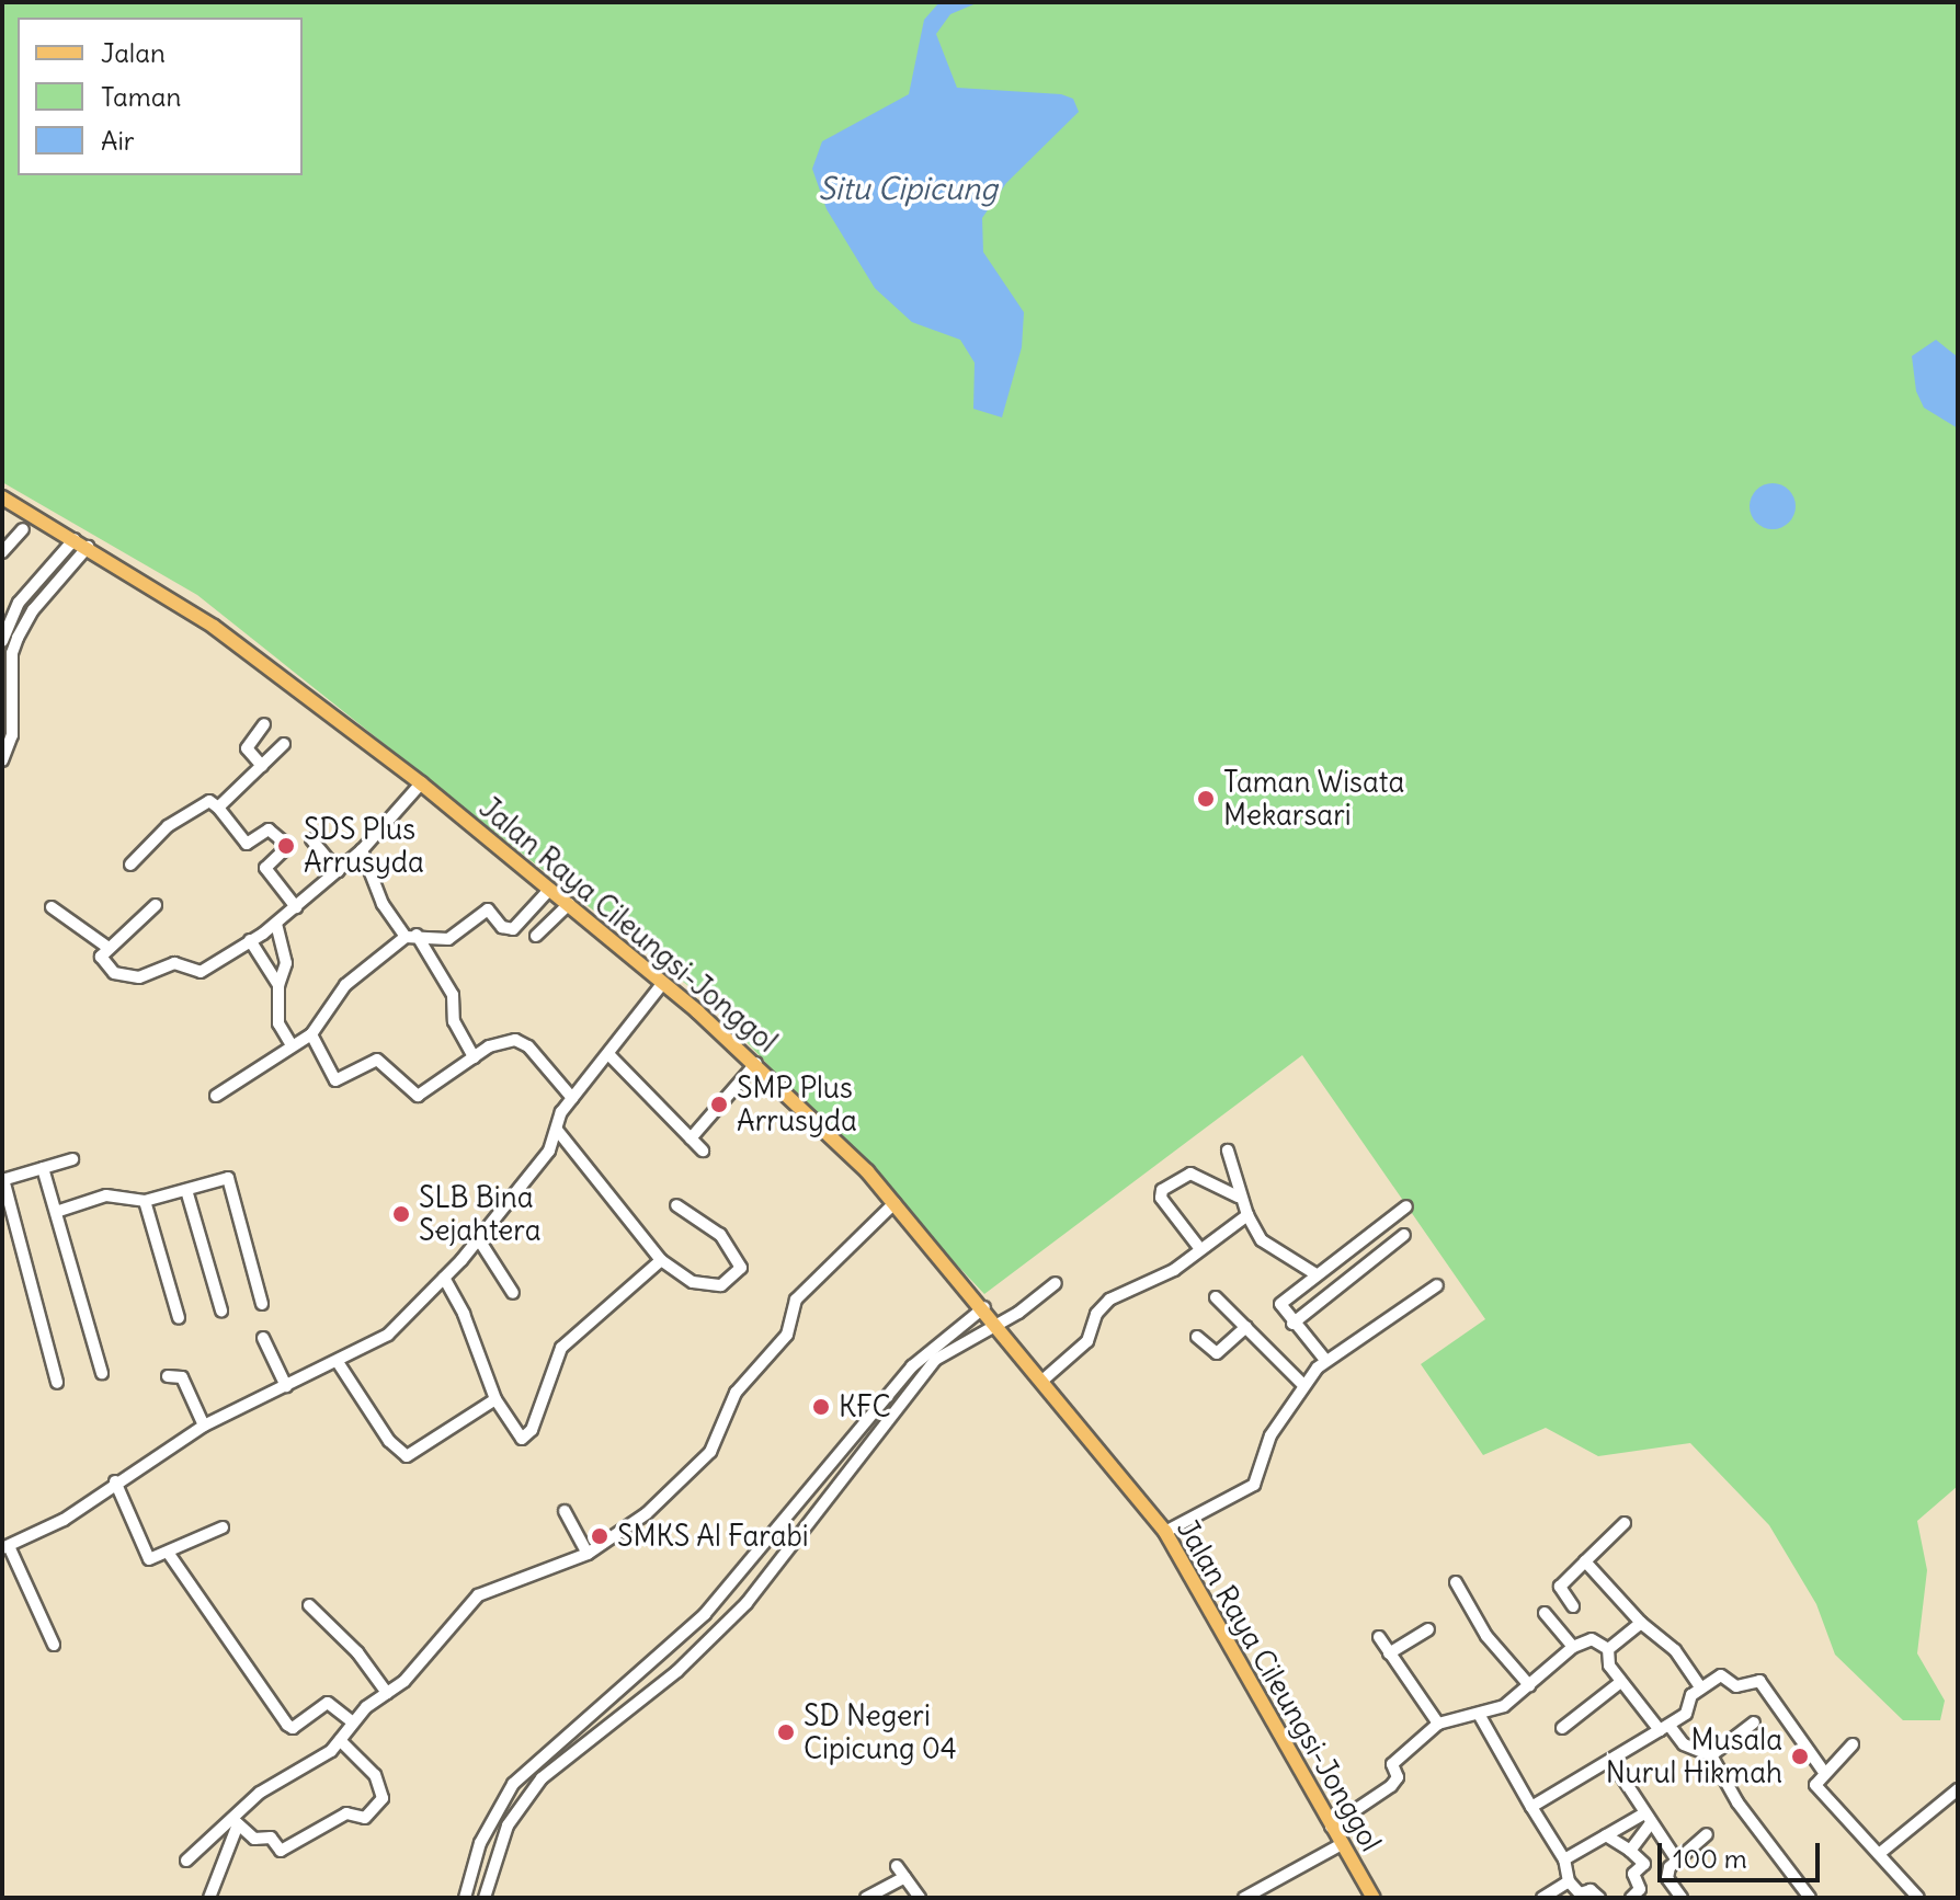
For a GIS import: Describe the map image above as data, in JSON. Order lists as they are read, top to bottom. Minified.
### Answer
{"streets":{"main road":["Jalan Raya Cileungsi-Jonggol"]},"water":["Situ Cipicung"],"places":["Taman Wisata Mekarsari","SDS Plus Arrusyda","SMP Plus Arrusyda","SLB Bina Sejahtera","KFC","SMKS Al Farabi","SD Negeri Cipicung 04","Musala Nurul Hikmah"],"legend":["Jalan","Taman","Air"],"scale_bar":"100 m"}
